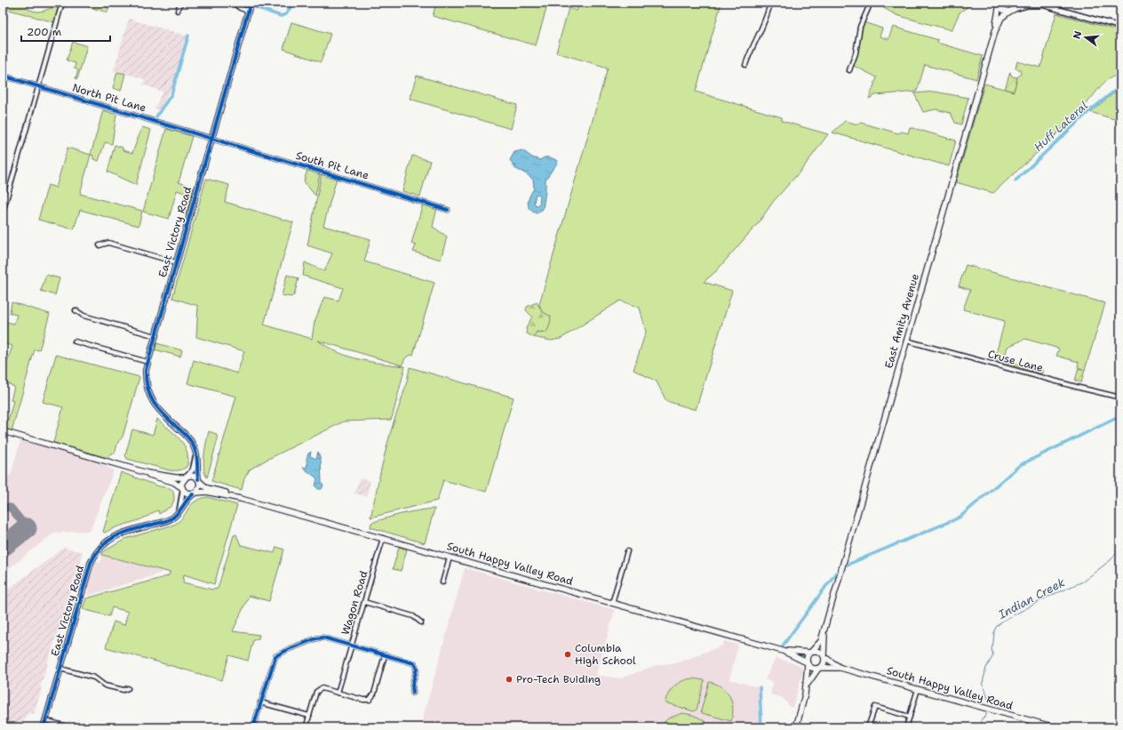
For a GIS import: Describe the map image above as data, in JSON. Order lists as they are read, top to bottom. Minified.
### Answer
{"streets":{"main road":["East Amity Avenue","South Happy Valley Road"],"street":["North Pit Lane","South Pit Lane","East Victory Road","Cruse Lane","Wagon Road"]},"crossings":[["North Pit Lane","South Pit Lane"],["North Pit Lane","East Victory Road"],["South Pit Lane","East Victory Road"],["East Amity Avenue","Cruse Lane"],["East Amity Avenue","South Happy Valley Road"],["South Happy Valley Road","Wagon Road"]],"water":["Huff Lateral","Indian Creek"],"places":["Columbia High School","Pro-Tech Buiding"],"scale_bar":"200 m","north":"left"}
